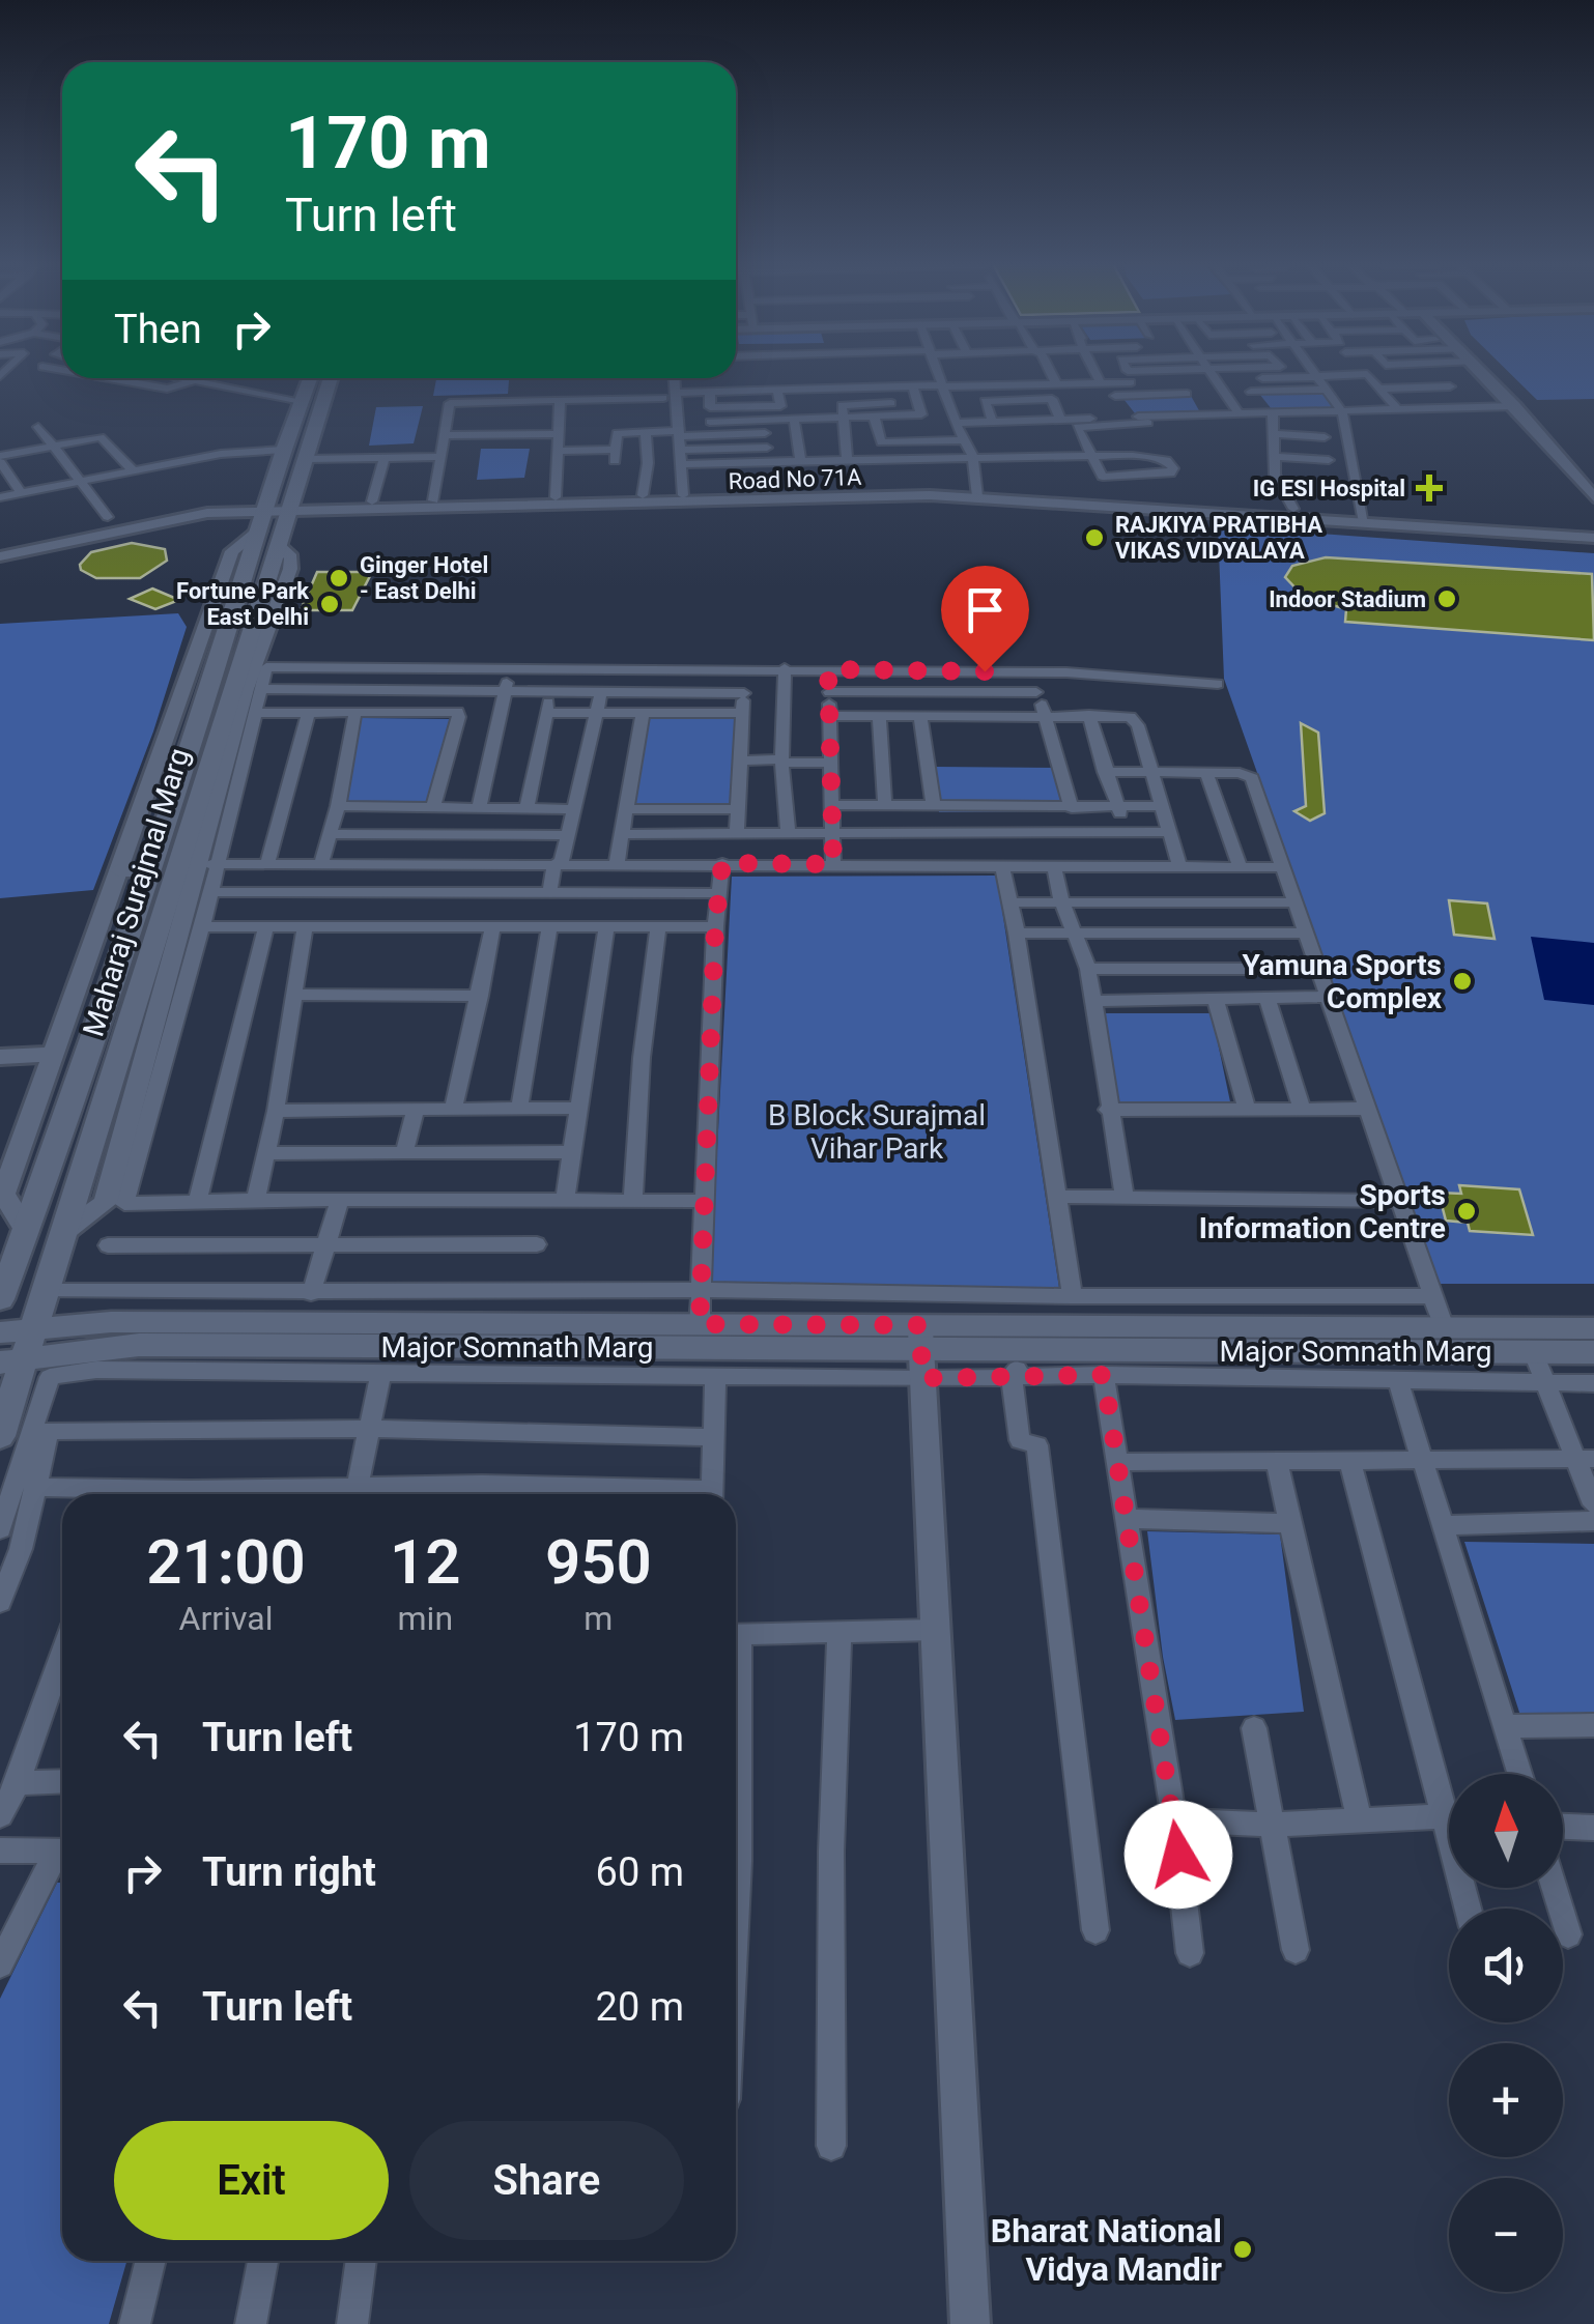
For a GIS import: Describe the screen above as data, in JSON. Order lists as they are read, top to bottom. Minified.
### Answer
{"streets":{"main road":["Maharaj Surajmal Marg","Major Somnath Marg"],"street":["Road No 71A"]},"crossings":[["Road No 71A","Maharaj Surajmal Marg"],["Maharaj Surajmal Marg","Major Somnath Marg"]],"parks":["B Block Surajmal Vihar Park"],"places":{"health":["IG ESI Hospital"],"other":["RAJKIYA PRATIBHA VIKAS VIDYALAYA","Ginger Hotel - East Delhi","Indoor Stadium","Fortune Park East Delhi","Yamuna Sports Complex","Sports Information Centre","Bharat National Vidya Mandir"]},"north":"top","page":{"turn":["170 m","Turn left"],"then":"Then","eta":["21:00","Arrival","12","min","950","m"],"list":[{"name":"Turn left","value":"170 m"},{"name":"Turn right","value":"60 m"},{"name":"Turn left","value":"20 m"}],"map_buttons":["+","−"],"buttons":["Exit","Share"]}}
